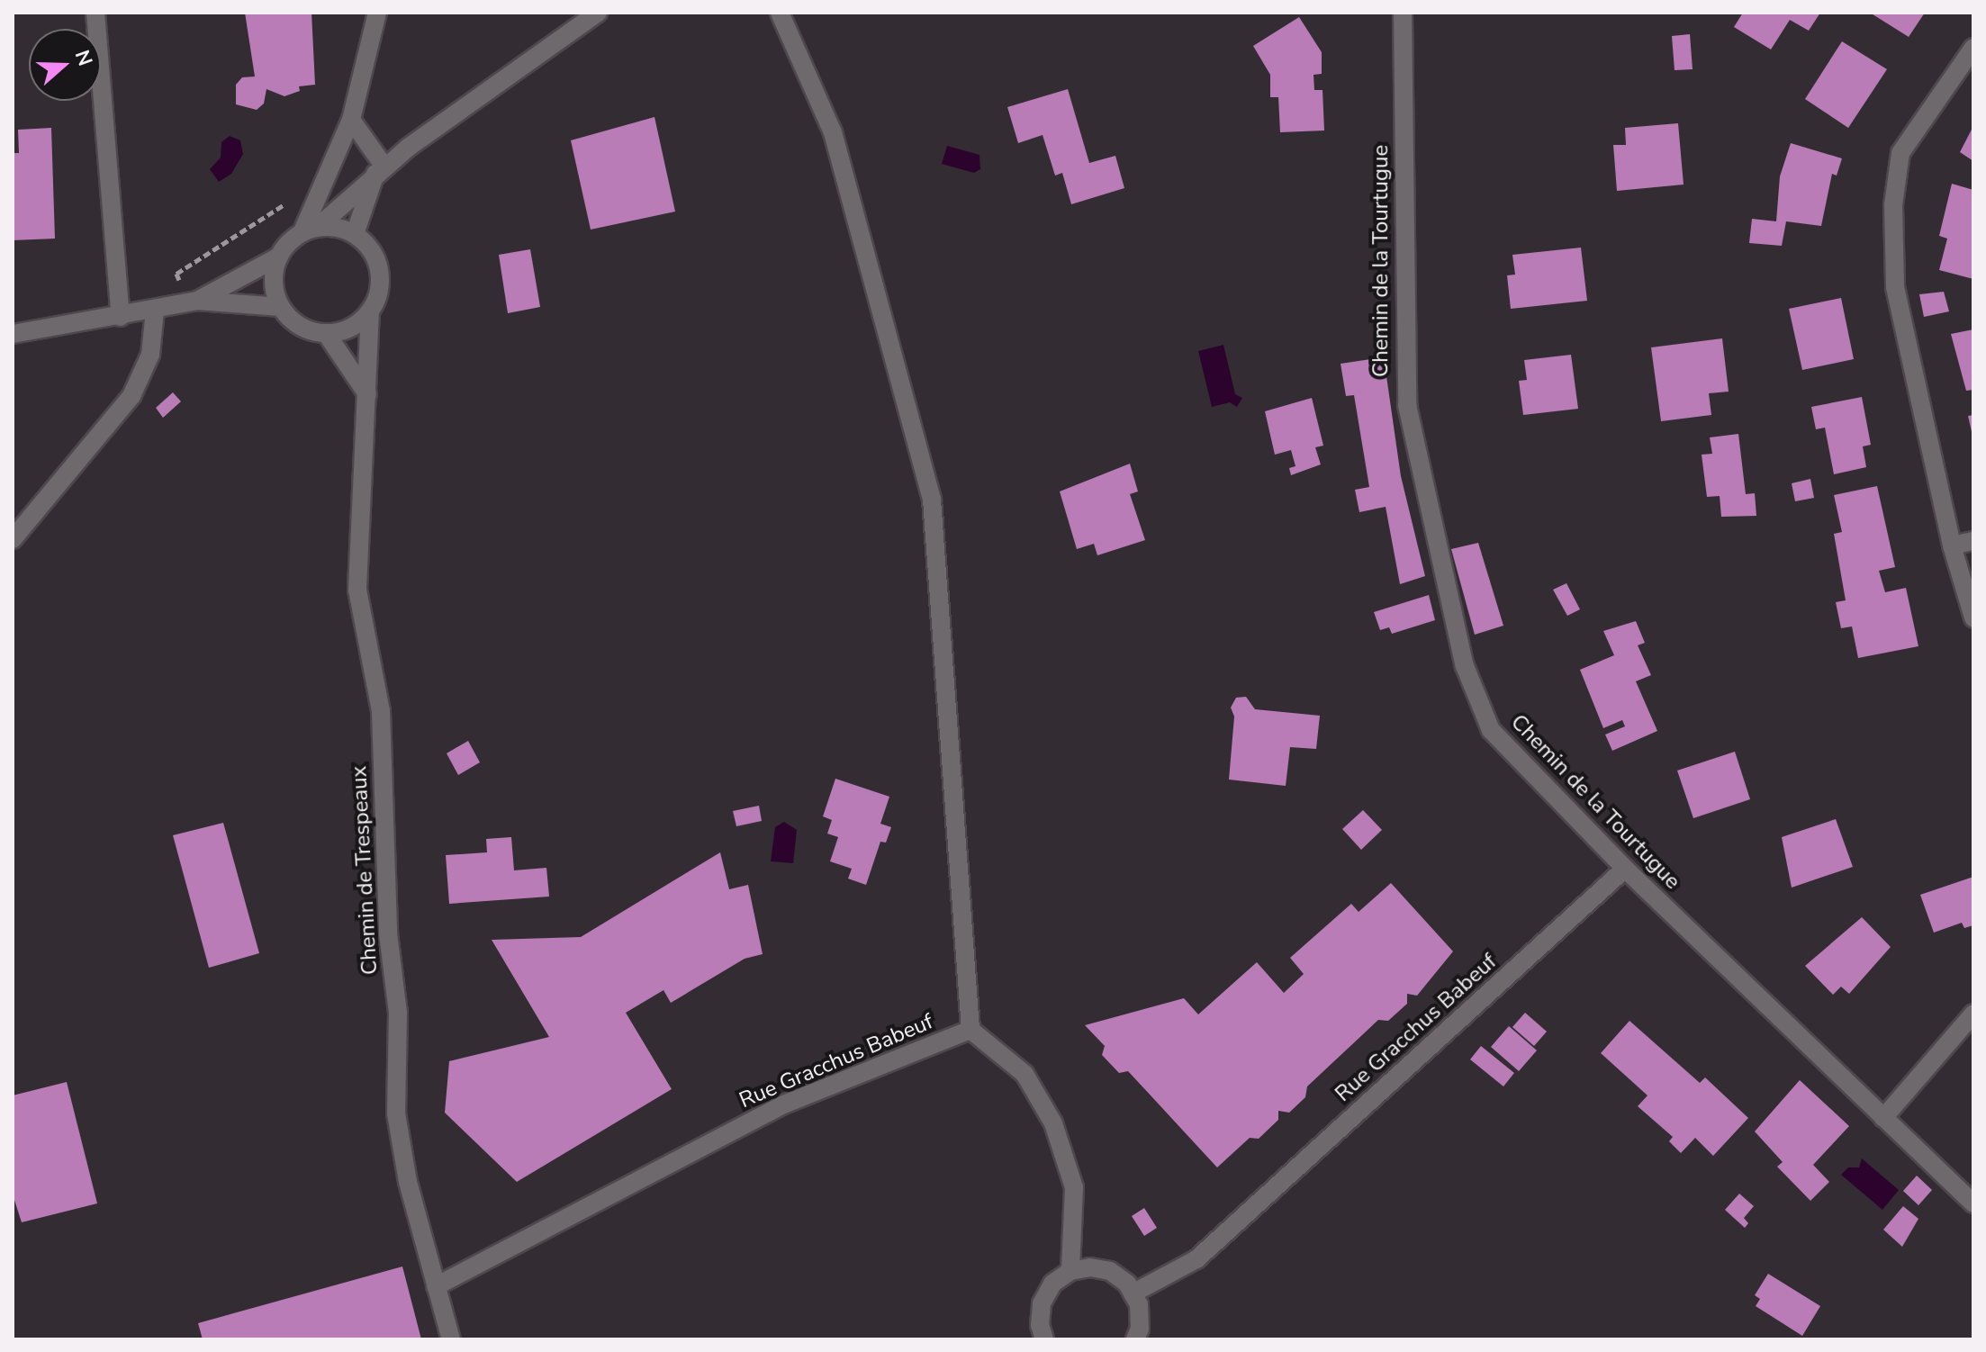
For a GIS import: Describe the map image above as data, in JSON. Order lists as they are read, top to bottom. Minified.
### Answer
{"streets":{"street":["Chemin de la Tourtugue","Chemin de Trespeaux","Rue Gracchus Babeuf"]},"crossings":[["Chemin de la Tourtugue","Rue Gracchus Babeuf"],["Chemin de Trespeaux","Rue Gracchus Babeuf"]],"north":"right"}
